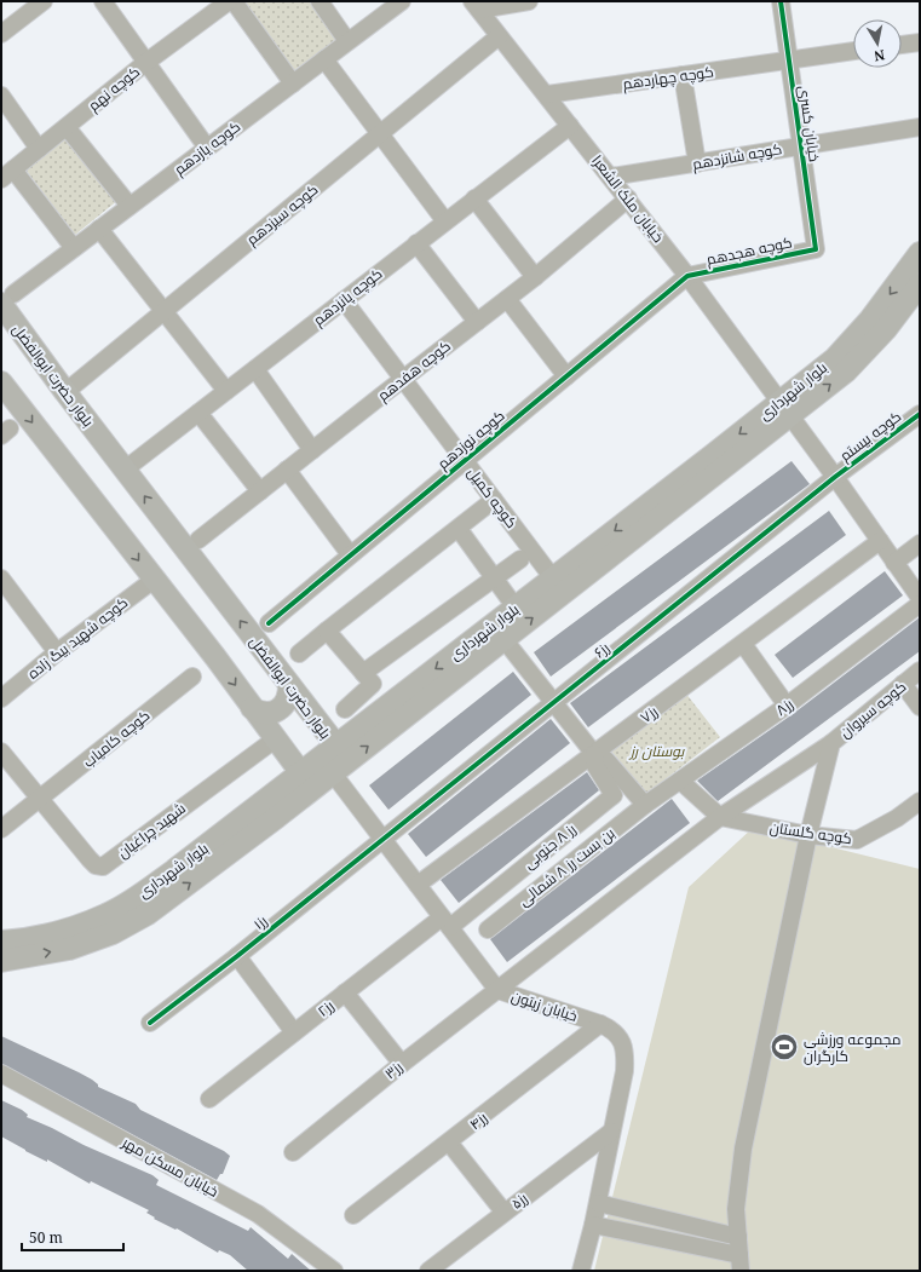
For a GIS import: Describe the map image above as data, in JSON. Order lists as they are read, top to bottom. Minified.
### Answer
{"streets":{"main road":["بلوار حضرت ابوالفضل","بلوار شهرداری"],"street":["کوچه چهاردهم","کوچه نهم","خیابان کسری","کوچه یازدهم","کوچه شانزدهم","خیابان ملک الشعرا","کوچه سیزدهم","کوچه هجدهم","کوچه پانزدهم","کوچه هفدهم","کوچه بیستم","کوچه نوزدهم","کوچه کمیل","کوچه شهید بیگ زاده","رز۶","رز۸","کوچه سیروان","رز۷","کوچه کامیاب","شهید چراغیان","کوچه گلستان","رز ۸ جنوبی","بن بست رز ۸ شمالی","رز۱","خیابان زیتون","رز۲","رز۳","رز۴","خیابان مسکن مهر","رز۵"]},"crossings":[["کوچه چهاردهم","خیابان کسری"],["کوچه چهاردهم","خیابان ملک الشعرا"],["خیابان کسری","کوچه شانزدهم"],["خیابان کسری","کوچه هجدهم"],["کوچه یازدهم","بلوار حضرت ابوالفضل"],["کوچه شانزدهم","خیابان ملک الشعرا"],["خیابان ملک الشعرا","کوچه سیزدهم"],["خیابان ملک الشعرا","کوچه هجدهم"],["خیابان ملک الشعرا","کوچه پانزدهم"],["خیابان ملک الشعرا","کوچه هفدهم"],["خیابان ملک الشعرا","بلوار شهرداری"],["خیابان ملک الشعرا","کوچه بیستم"],["خیابان ملک الشعرا","کوچه نوزدهم"],["خیابان ملک الشعرا","رز۶"],["خیابان ملک الشعرا","رز۷"],["کوچه سیزدهم","بلوار حضرت ابوالفضل"],["کوچه هجدهم","کوچه نوزدهم"],["کوچه پانزدهم","بلوار حضرت ابوالفضل"],["کوچه پانزدهم","کوچه کمیل"],["کوچه هفدهم","کوچه کمیل"],["بلوار حضرت ابوالفضل","بلوار شهرداری"],["بلوار حضرت ابوالفضل","خیابان زیتون"],["بلوار شهرداری","کوچه کمیل"],["بلوار شهرداری","خیابان زیتون"],["کوچه بیستم","رز۶"],["کوچه نوزدهم","کوچه کمیل"],["رز۶","رز۱"],["رز۶","خیابان زیتون"],["رز۸","بن بست رز ۸ شمالی"],["کوچه سیروان","کوچه گلستان"],["کوچه سیروان","رز۳"],["رز۷","رز ۸ جنوبی"],["رز۷","خیابان زیتون"],["کوچه کامیاب","شهید چراغیان"],["کوچه گلستان","رز۳"],["رز ۸ جنوبی","خیابان زیتون"],["رز ۸ جنوبی","رز۲"],["رز۱","خیابان زیتون"],["خیابان زیتون","رز۲"],["خیابان زیتون","رز۳"],["خیابان زیتون","رز۴"],["خیابان زیتون","رز۵"]],"parks":["بوستان رز"],"places":{"sports":["مجموعه ورزشی کارگران"]},"scale_bar":"50 m","north":"bottom"}
